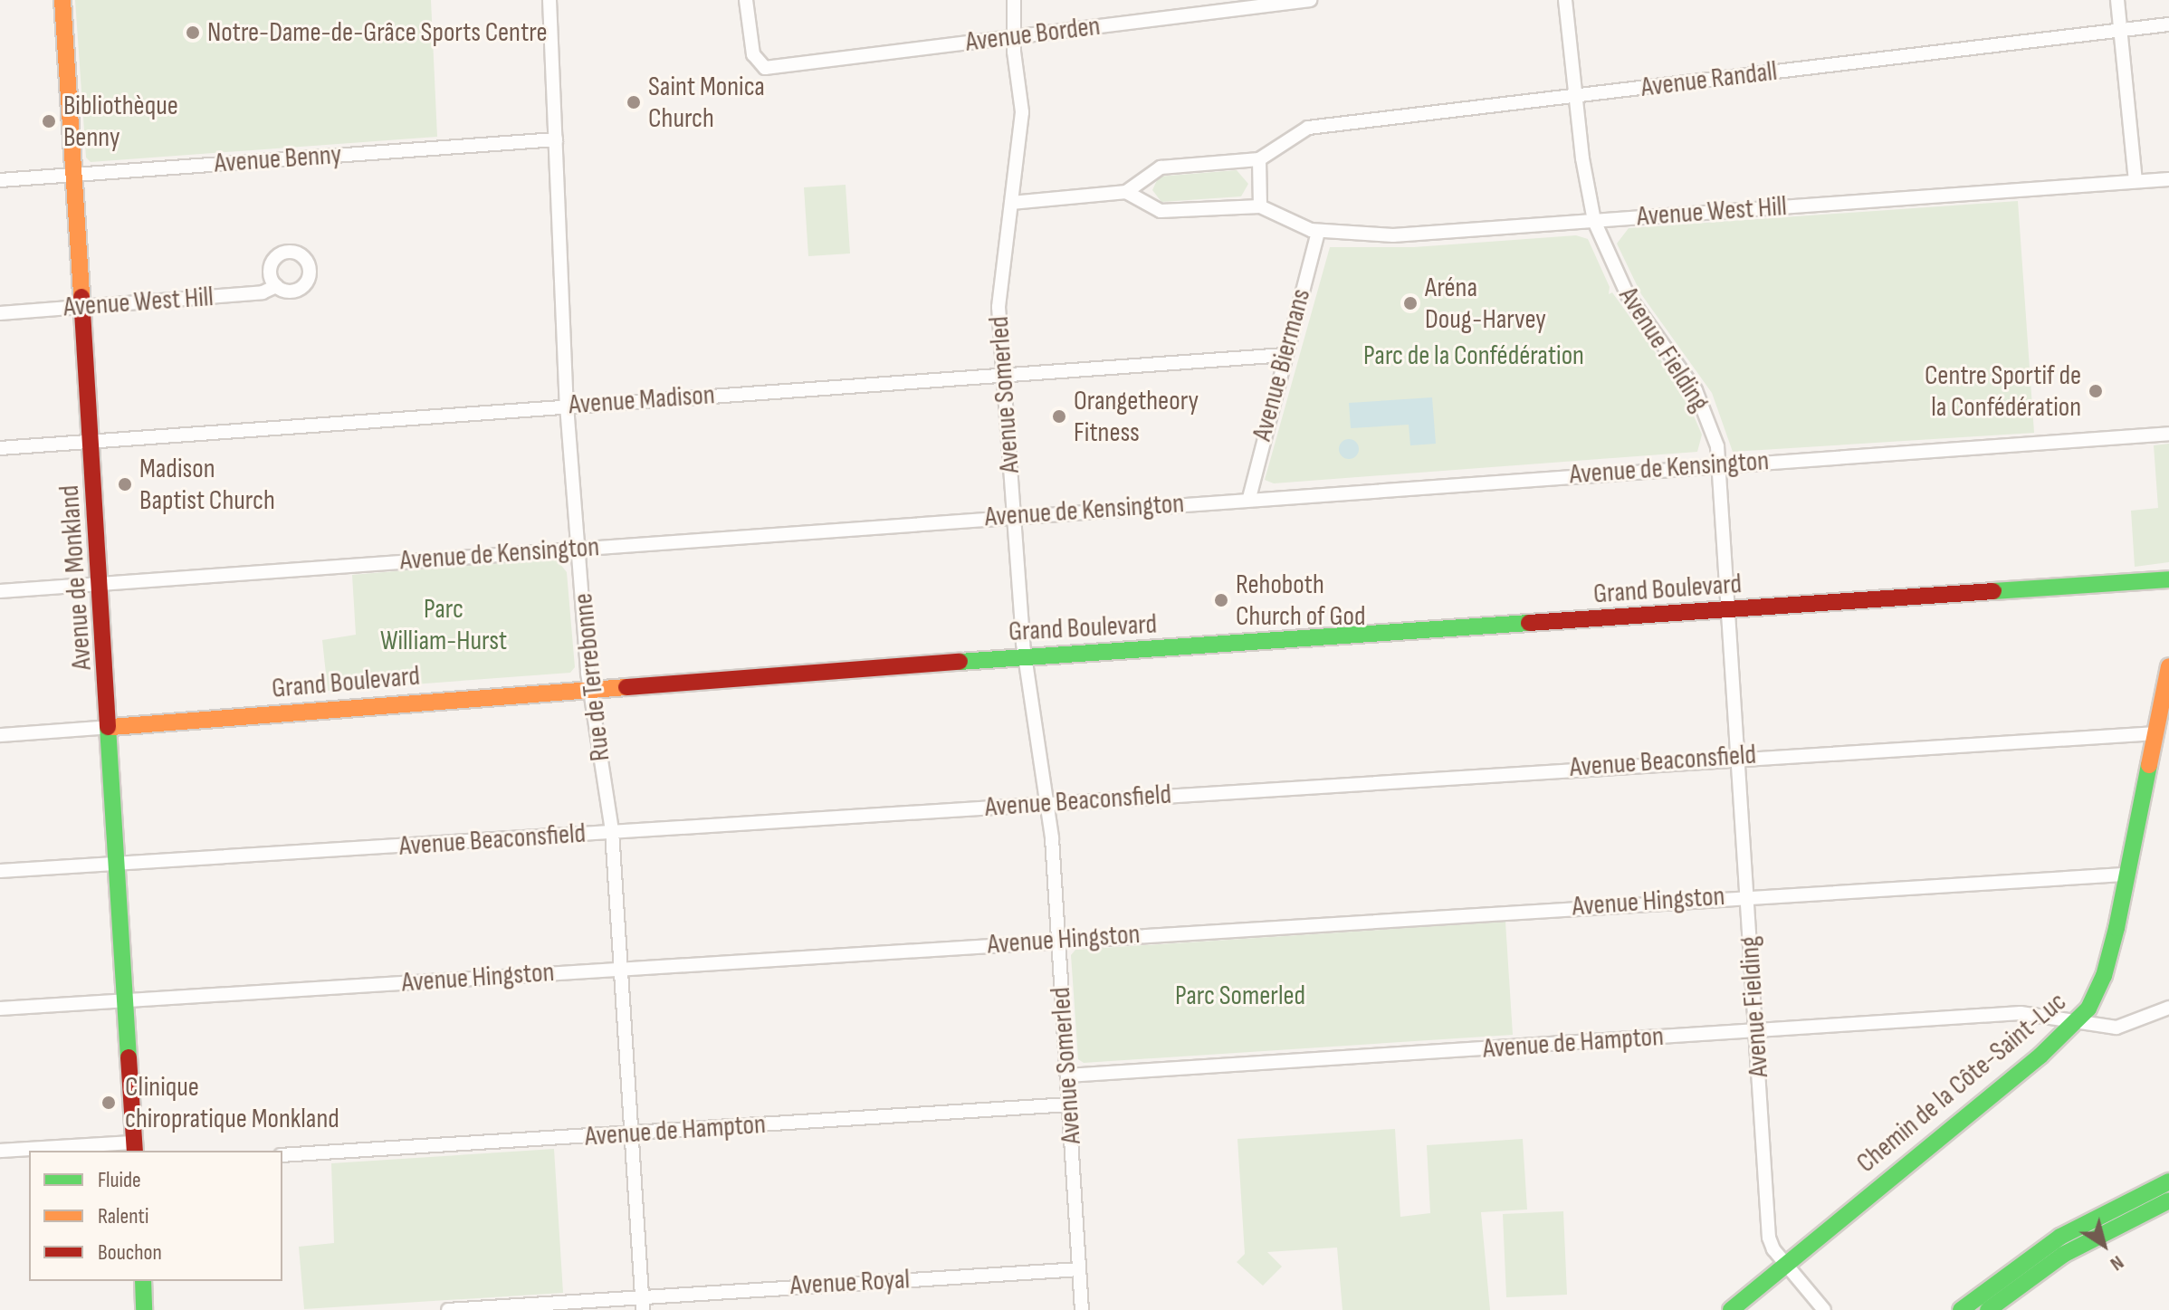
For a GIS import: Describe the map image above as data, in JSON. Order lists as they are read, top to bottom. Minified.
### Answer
{"streets":{"street":["Avenue Borden","Avenue Randall","Avenue Benny","Avenue West Hill","Avenue Fielding","Avenue Biermans","Avenue Somerled","Avenue Madison","Avenue de Kensington","Avenue de Monkland","Grand Boulevard","Rue de Terrebonne","Avenue Beaconsfield","Avenue Hingston","Avenue de Hampton","Chemin de la Côte-Saint-Luc","Avenue Royal"]},"crossings":[["Avenue Borden","Avenue Somerled"],["Avenue Randall","Avenue West Hill"],["Avenue Randall","Avenue Fielding"],["Avenue Benny","Avenue de Monkland"],["Avenue Benny","Rue de Terrebonne"],["Avenue West Hill","Avenue Fielding"],["Avenue West Hill","Avenue Biermans"],["Avenue West Hill","Avenue de Monkland"],["Avenue Fielding","Avenue de Kensington"],["Avenue Fielding","Grand Boulevard"],["Avenue Fielding","Avenue Beaconsfield"],["Avenue Fielding","Avenue Hingston"],["Avenue Fielding","Avenue de Hampton"],["Avenue Fielding","Chemin de la Côte-Saint-Luc"],["Avenue Biermans","Avenue Madison"],["Avenue Biermans","Avenue de Kensington"],["Avenue Somerled","Avenue Madison"],["Avenue Somerled","Avenue de Kensington"],["Avenue Somerled","Grand Boulevard"],["Avenue Somerled","Avenue Beaconsfield"],["Avenue Somerled","Avenue Hingston"],["Avenue Somerled","Avenue de Hampton"],["Avenue Somerled","Avenue Royal"],["Avenue Madison","Avenue de Monkland"],["Avenue Madison","Rue de Terrebonne"],["Avenue de Kensington","Avenue de Monkland"],["Avenue de Kensington","Rue de Terrebonne"],["Avenue de Monkland","Grand Boulevard"],["Avenue de Monkland","Avenue Beaconsfield"],["Avenue de Monkland","Avenue Hingston"],["Grand Boulevard","Rue de Terrebonne"],["Rue de Terrebonne","Avenue Beaconsfield"],["Rue de Terrebonne","Avenue Hingston"],["Rue de Terrebonne","Avenue de Hampton"],["Rue de Terrebonne","Avenue Royal"],["Avenue Beaconsfield","Chemin de la Côte-Saint-Luc"],["Avenue Hingston","Chemin de la Côte-Saint-Luc"],["Avenue de Hampton","Chemin de la Côte-Saint-Luc"]],"parks":["Parc de la Confédération","Parc William-Hurst","Parc Somerled"],"places":["Notre-Dame-de-Grâce Sports Centre","Saint Monica Church","Bibliothèque Benny","Aréna Doug-Harvey","Centre Sportif de la Confédération","Orangetheory Fitness","Madison Baptist Church","Rehoboth Church of God","Clinique chiropratique Monkland"],"legend":["Fluide","Ralenti","Bouchon"],"north":"bottom right"}
